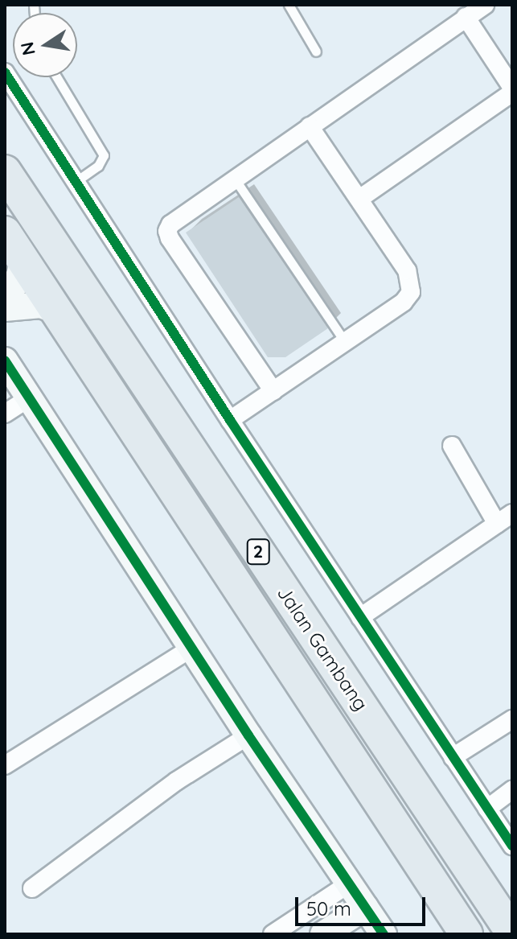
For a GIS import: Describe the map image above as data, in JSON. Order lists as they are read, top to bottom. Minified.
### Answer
{"streets":{"highway":["2","Jalan Gambang"]},"scale_bar":"50 m","north":"left"}
